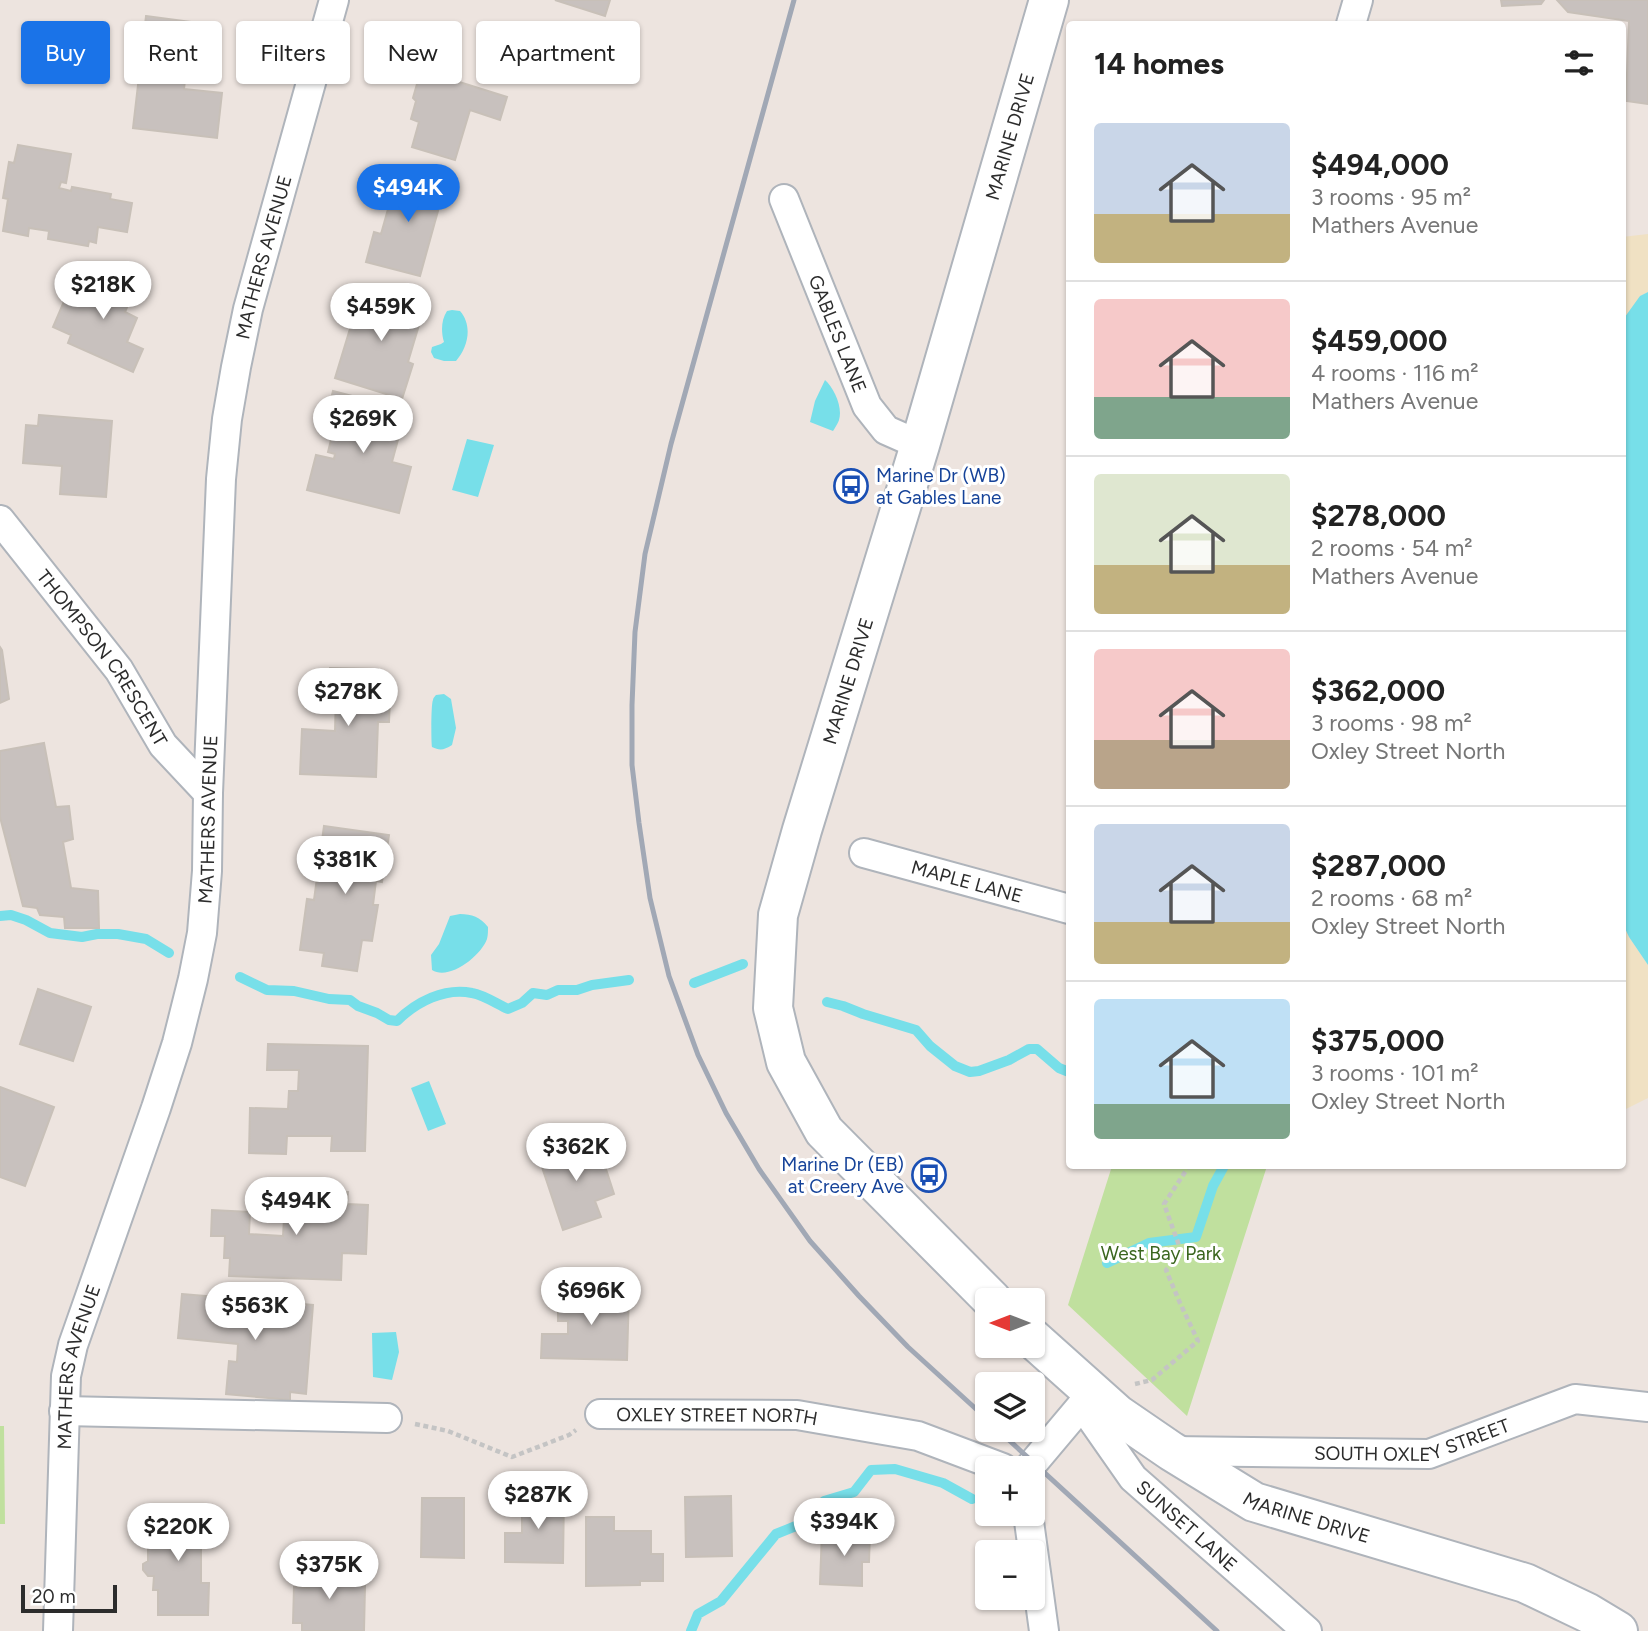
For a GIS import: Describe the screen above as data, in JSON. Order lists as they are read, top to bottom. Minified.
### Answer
{"streets":{"main road":["MARINE DRIVE"],"street":["MATHERS AVENUE","GABLES LANE","THOMPSON CRESCENT","MAPLE LANE","OXLEY STREET NORTH","SOUTH OXLEY STREET","SUNSET LANE"]},"crossings":[["MARINE DRIVE","GABLES LANE"],["MARINE DRIVE","SOUTH OXLEY STREET"],["MARINE DRIVE","SUNSET LANE"],["MATHERS AVENUE","THOMPSON CRESCENT"]],"parks":["West Bay Park"],"places":{"bus stop":["Marine Dr (WB) at Gables Lane","Marine Dr (EB) at Creery Ave"]},"scale_bar":"20 m","north":"left","page":{"chip":["Buy","Rent","Filters","New","Apartment"],"heading":"14 homes","list":[{"name":"$494,000","note":"3 rooms · 95 m² · Mathers Avenue"},{"name":"$459,000","note":"4 rooms · 116 m² · Mathers Avenue"},{"name":"$278,000","note":"2 rooms · 54 m² · Mathers Avenue"},{"name":"$362,000","note":"3 rooms · 98 m² · Oxley Street North"},{"name":"$287,000","note":"2 rooms · 68 m² · Oxley Street North"},{"name":"$375,000","note":"3 rooms · 101 m² · Oxley Street North"}],"price":["$494K","$218K","$459K","$269K","$278K","$381K","$362K","$494K","$696K","$563K","$287K","$394K","$220K","$375K"],"map_buttons":["+","−"],"scale":"20 m"}}
